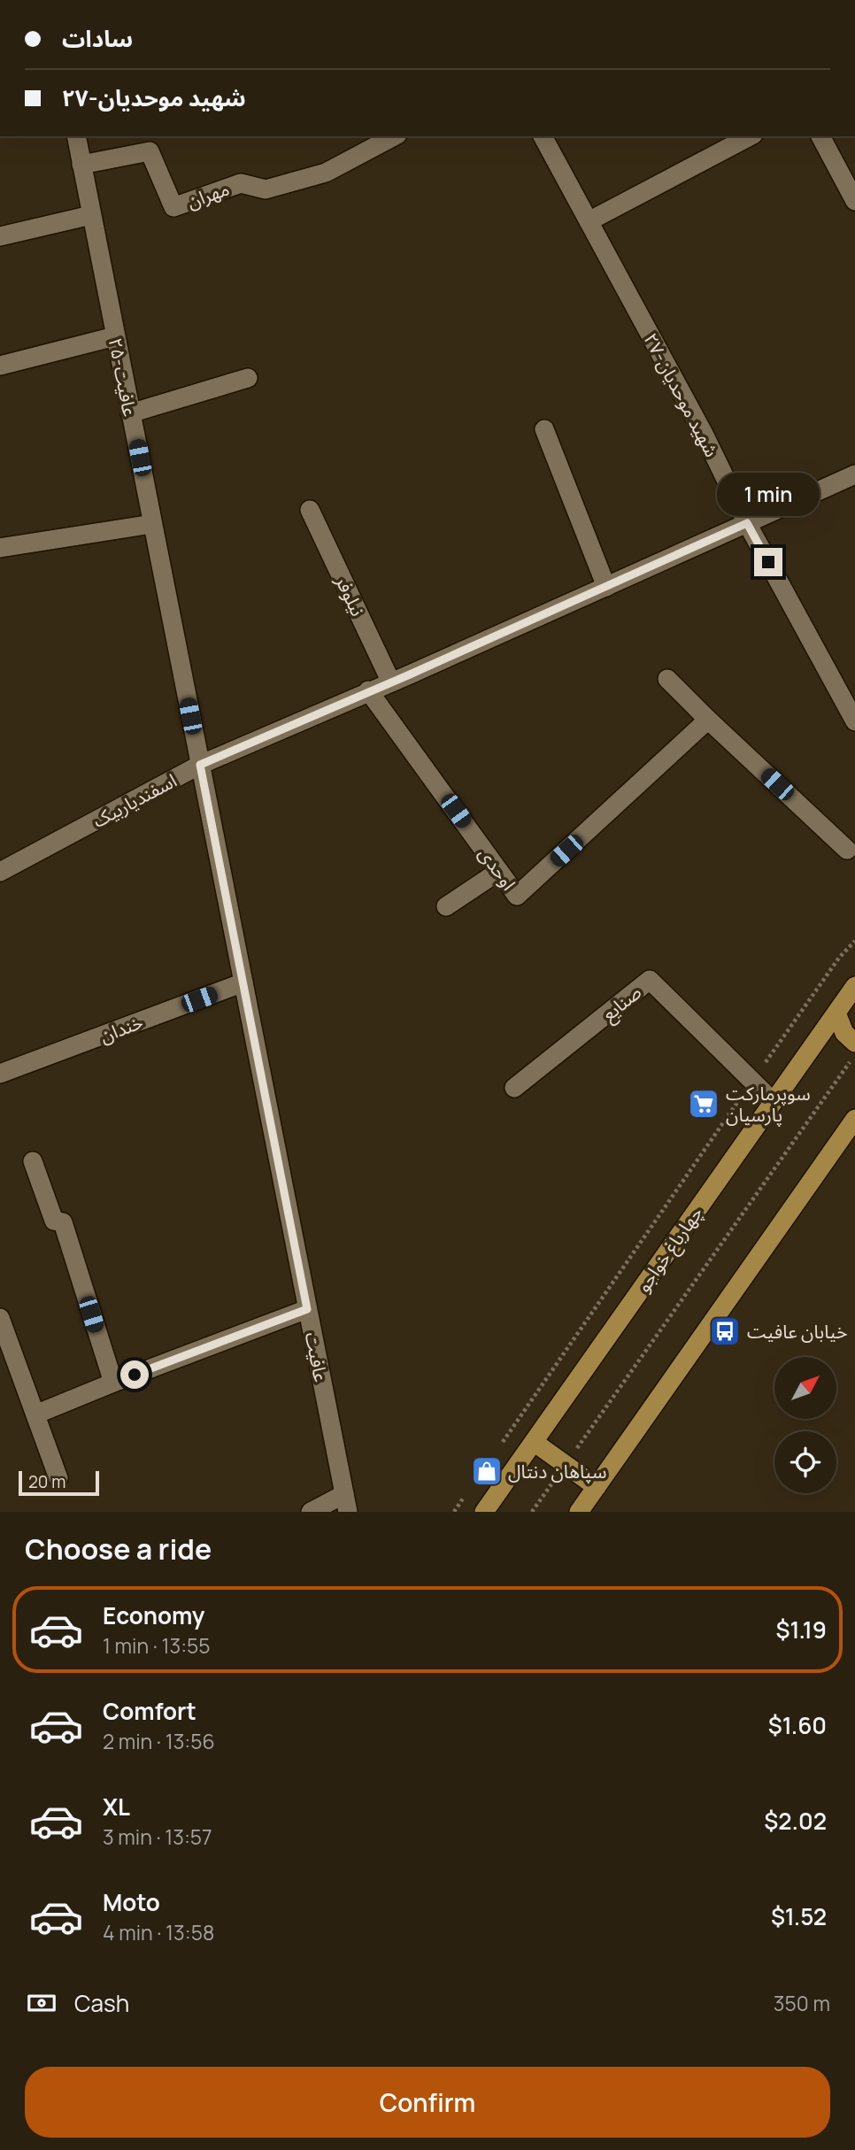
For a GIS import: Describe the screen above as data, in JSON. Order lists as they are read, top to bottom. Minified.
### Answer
{"streets":{"main road":["چهارباغ خواجو"],"street":["مهران","۲۵-عافیت","۲۷-شهید موحدیان","نیلوفر","اسفندیاربیک","اوحدی","صنایع","خندان","عافیت"]},"crossings":[["مهران","۲۵-عافیت"],["۲۵-عافیت","اسفندیاربیک"],["۲۵-عافیت","عافیت"],["۲۷-شهید موحدیان","اسفندیاربیک"],["نیلوفر","اسفندیاربیک"],["اسفندیاربیک","اوحدی"],["اسفندیاربیک","عافیت"],["صنایع","چهارباغ خواجو"],["خندان","عافیت"]],"places":{"supermarket":["سوپرمارکت پارسیان"],"bus stop":["خیابان عافیت"],"shop":["سپاهان دنتال"]},"scale_bar":"20 m","north":"top right","page":{"banner":["سادات","۲۷-شهید موحدیان"],"bubble":"1 min","scale":"20 m","heading":"Choose a ride","list":[{"name":"Economy","note":"1 min · 13:55","value":"$1.19"},{"name":"Comfort","note":"2 min · 13:56","value":"$1.60"},{"name":"XL","note":"3 min · 13:57","value":"$2.02"},{"name":"Moto","note":"4 min · 13:58","value":"$1.52"}],"pay":["Cash","350 m"],"buttons":"Confirm"}}
